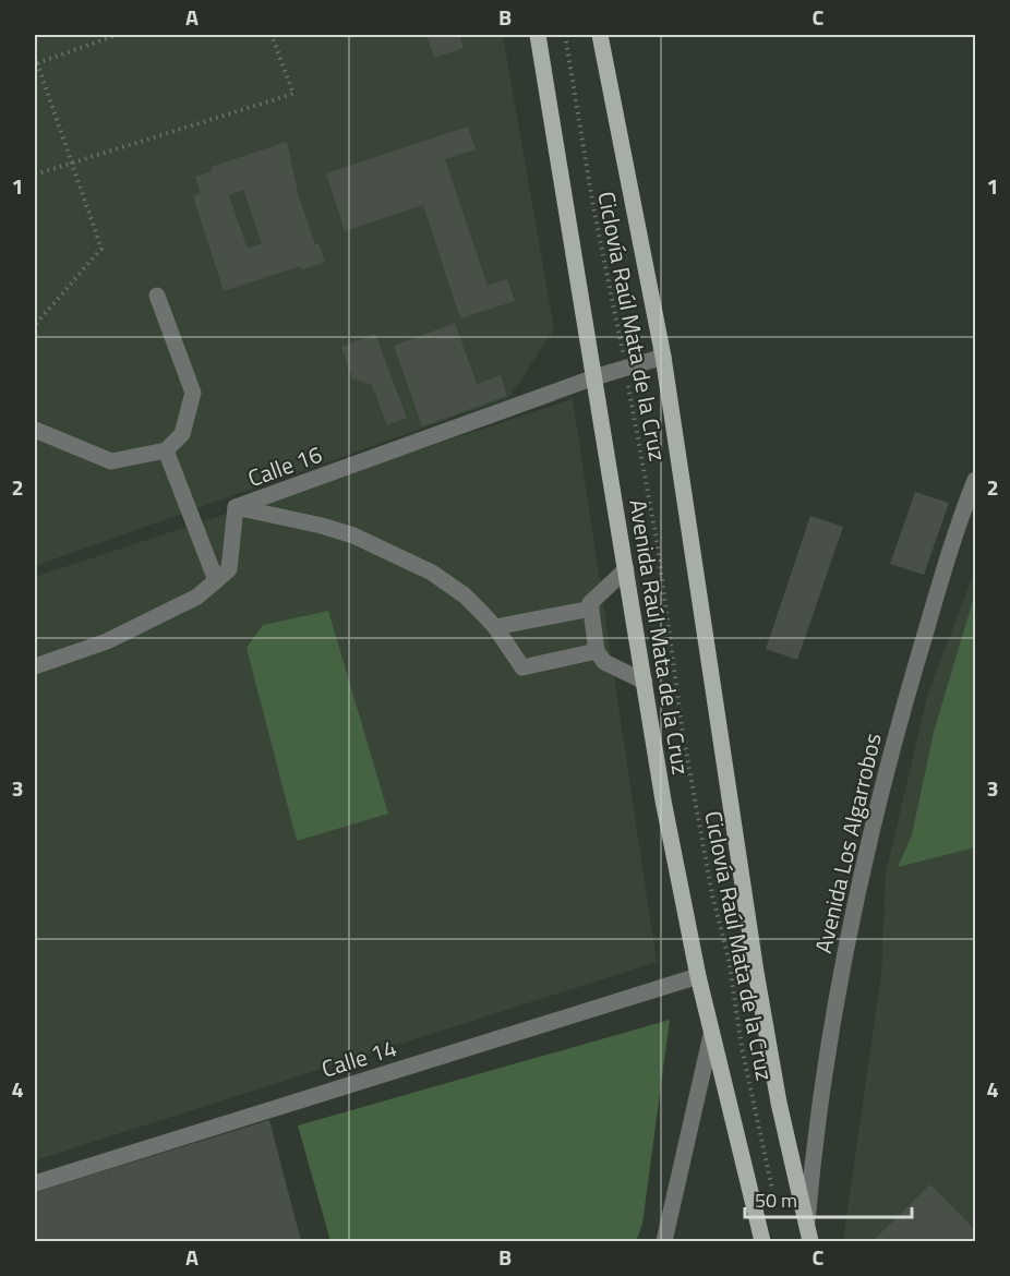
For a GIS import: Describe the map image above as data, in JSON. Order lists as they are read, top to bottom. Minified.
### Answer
{"streets":{"main road":["Avenida Raúl Mata de la Cruz"],"street":["Calle 16","Avenida Los Algarrobos","Calle 14"],"path":["Ciclovía Raúl Mata de la Cruz"]},"crossings":[["Ciclovía Raúl Mata de la Cruz","Calle 16"],["Calle 16","Avenida Raúl Mata de la Cruz"],["Avenida Raúl Mata de la Cruz","Avenida Los Algarrobos"],["Avenida Raúl Mata de la Cruz","Calle 14"]],"scale_bar":"50 m","grid":{"columns":["A","B","C"],"rows":["1","2","3","4"]}}
